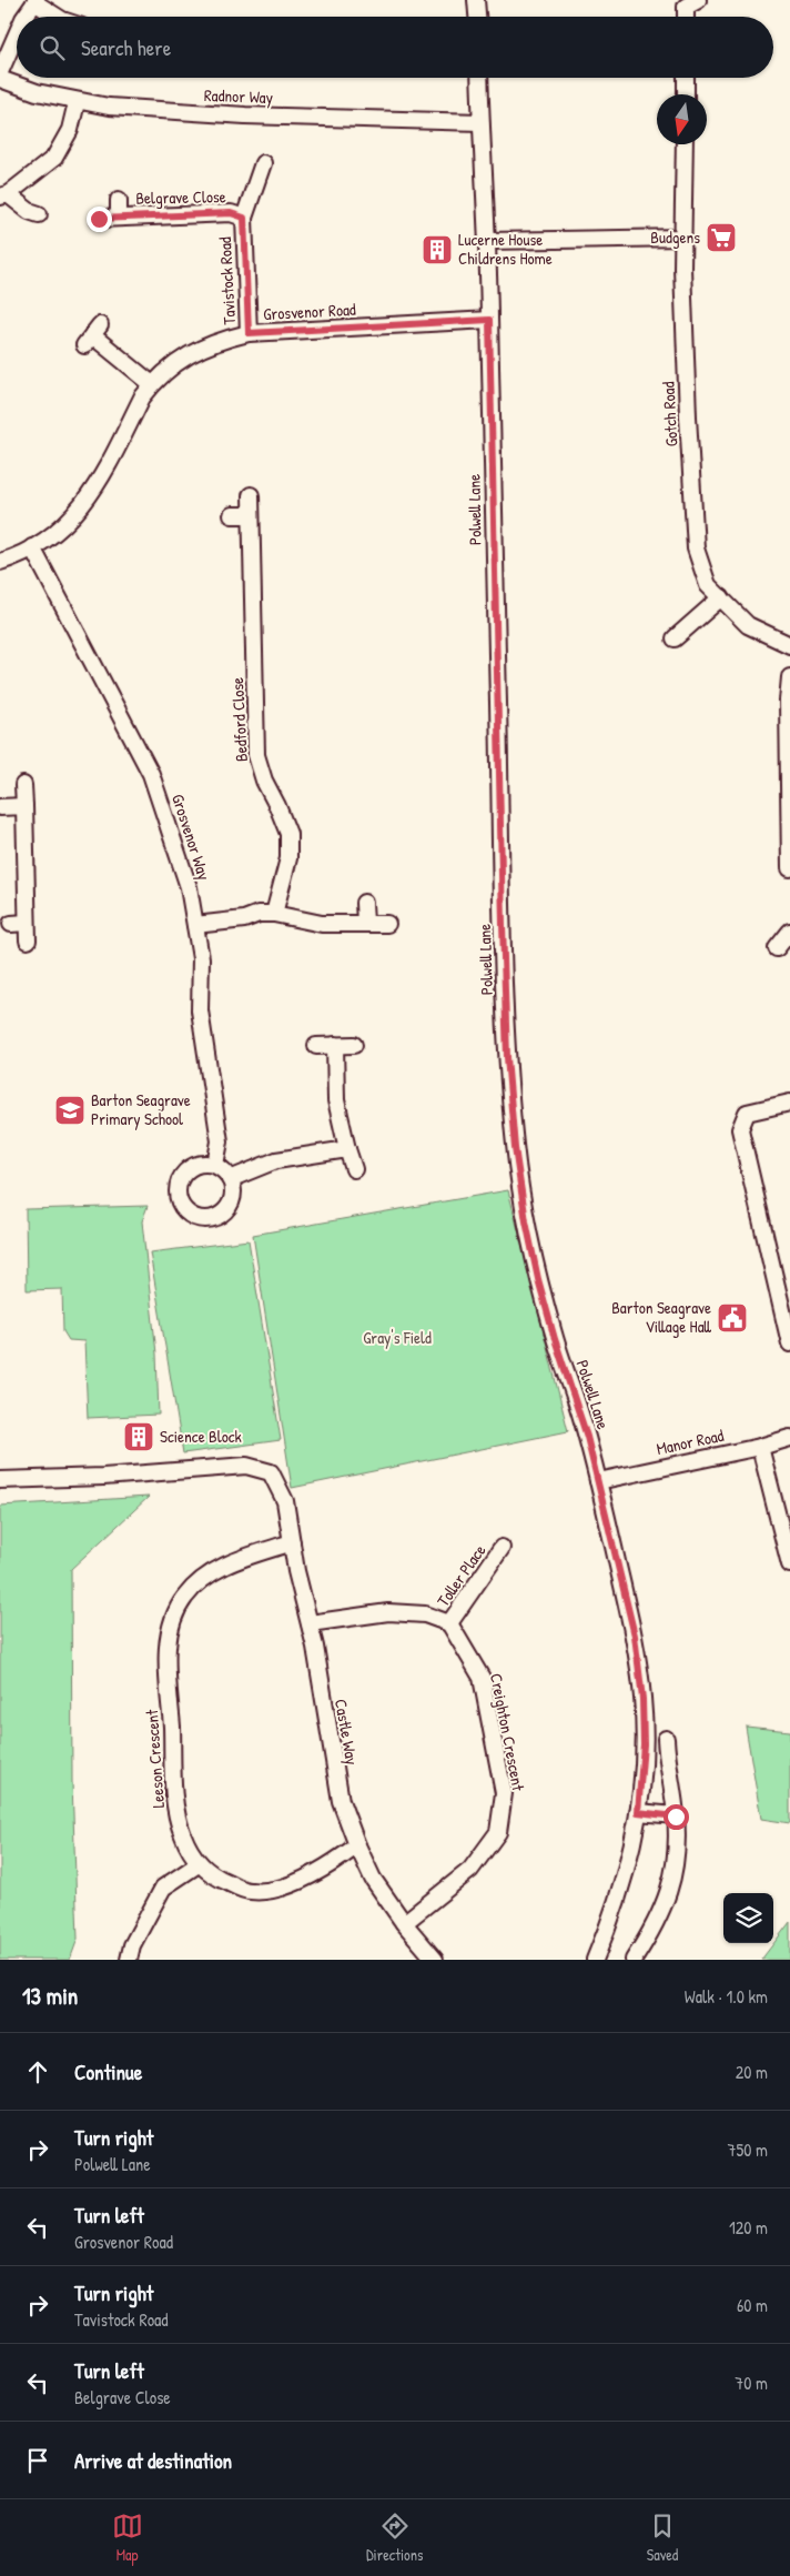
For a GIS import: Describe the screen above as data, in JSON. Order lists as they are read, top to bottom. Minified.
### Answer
{"streets":{"street":["Radnor Way","Belgrave Close","Tavistock Road","Grosvenor Road","Gotch Road","Polwell Lane","Bedford Close","Grosvenor Way","Manor Road","Toller Place","Castle Way","Creighton Crescent","Leeson Crescent"]},"crossings":[["Radnor Way","Polwell Lane"],["Belgrave Close","Tavistock Road"],["Tavistock Road","Grosvenor Road"],["Grosvenor Road","Polwell Lane"],["Grosvenor Road","Grosvenor Way"],["Polwell Lane","Manor Road"],["Toller Place","Creighton Crescent"],["Castle Way","Creighton Crescent"],["Castle Way","Leeson Crescent"]],"parks":["Gray's Field"],"places":{"supermarket":["Budgens"],"building":["Lucerne House Childrens Home","Science Block"],"school or university":["Barton Seagrave Primary School"],"public building":["Barton Seagrave Village Hall"]},"north":"bottom","page":{"search":"Search here","heading":["13 min","Walk · 1.0 km"],"list":[["Continue","20 m"],["Turn right","Polwell Lane","750 m"],["Turn left","Grosvenor Road","120 m"],["Turn right","Tavistock Road","60 m"],["Turn left","Belgrave Close","70 m"],"Arrive at destination"],"nav":["Map","Directions","Saved"]}}
